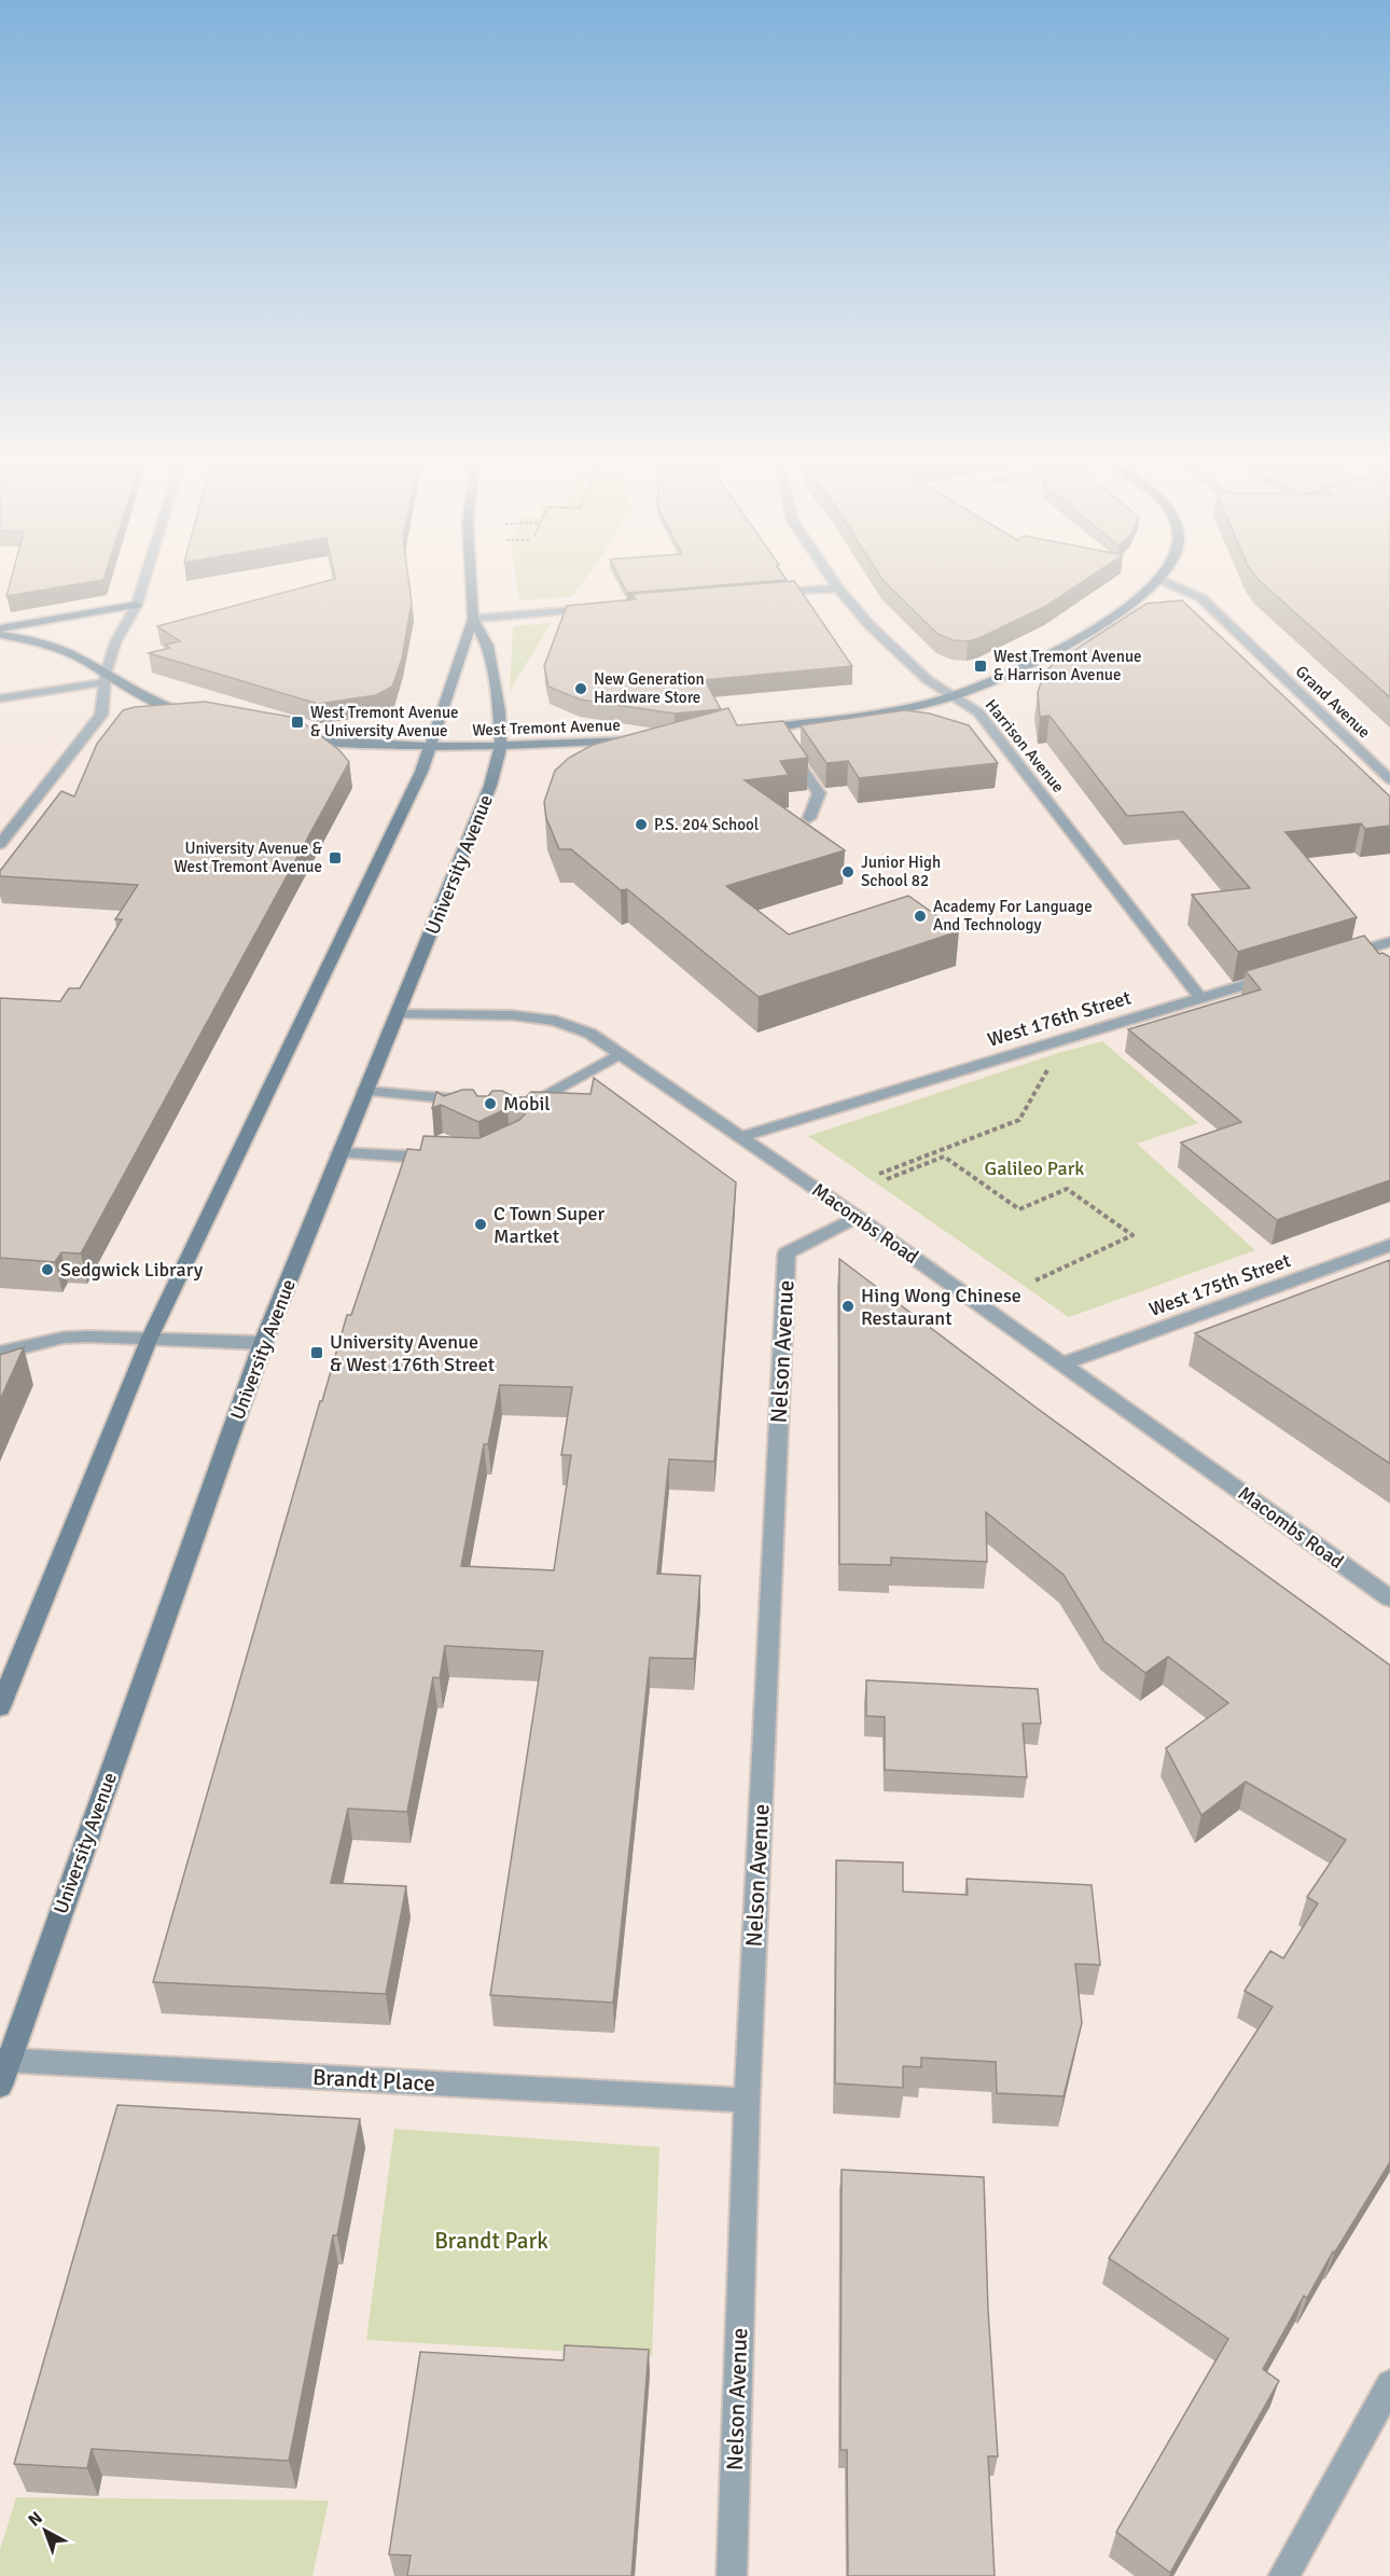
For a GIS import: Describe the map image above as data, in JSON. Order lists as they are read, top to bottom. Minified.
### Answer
{"streets":{"main road":["West Tremont Avenue","University Avenue"],"street":["Grand Avenue","Harrison Avenue","West 176th Street","Macombs Road","West 175th Street","Nelson Avenue","Brandt Place"]},"crossings":[["West Tremont Avenue","University Avenue"],["Harrison Avenue","West 176th Street"],["University Avenue","Macombs Road"],["University Avenue","Brandt Place"],["West 176th Street","Macombs Road"],["Macombs Road","West 175th Street"],["Macombs Road","Nelson Avenue"],["Nelson Avenue","Brandt Place"]],"parks":["Galileo Park","Brandt Park"],"places":{"transit":["West Tremont Avenue & Harrison Avenue","West Tremont Avenue & University Avenue","University Avenue & West Tremont Avenue","University Avenue & West 176th Street"],"other":["New Generation Hardware Store","P.S. 204 School","Junior High School 82","Academy For Language And Technology","Mobil","C Town Super Martket","Sedgwick Library","Hing Wong Chinese Restaurant"]},"north":"top left"}
